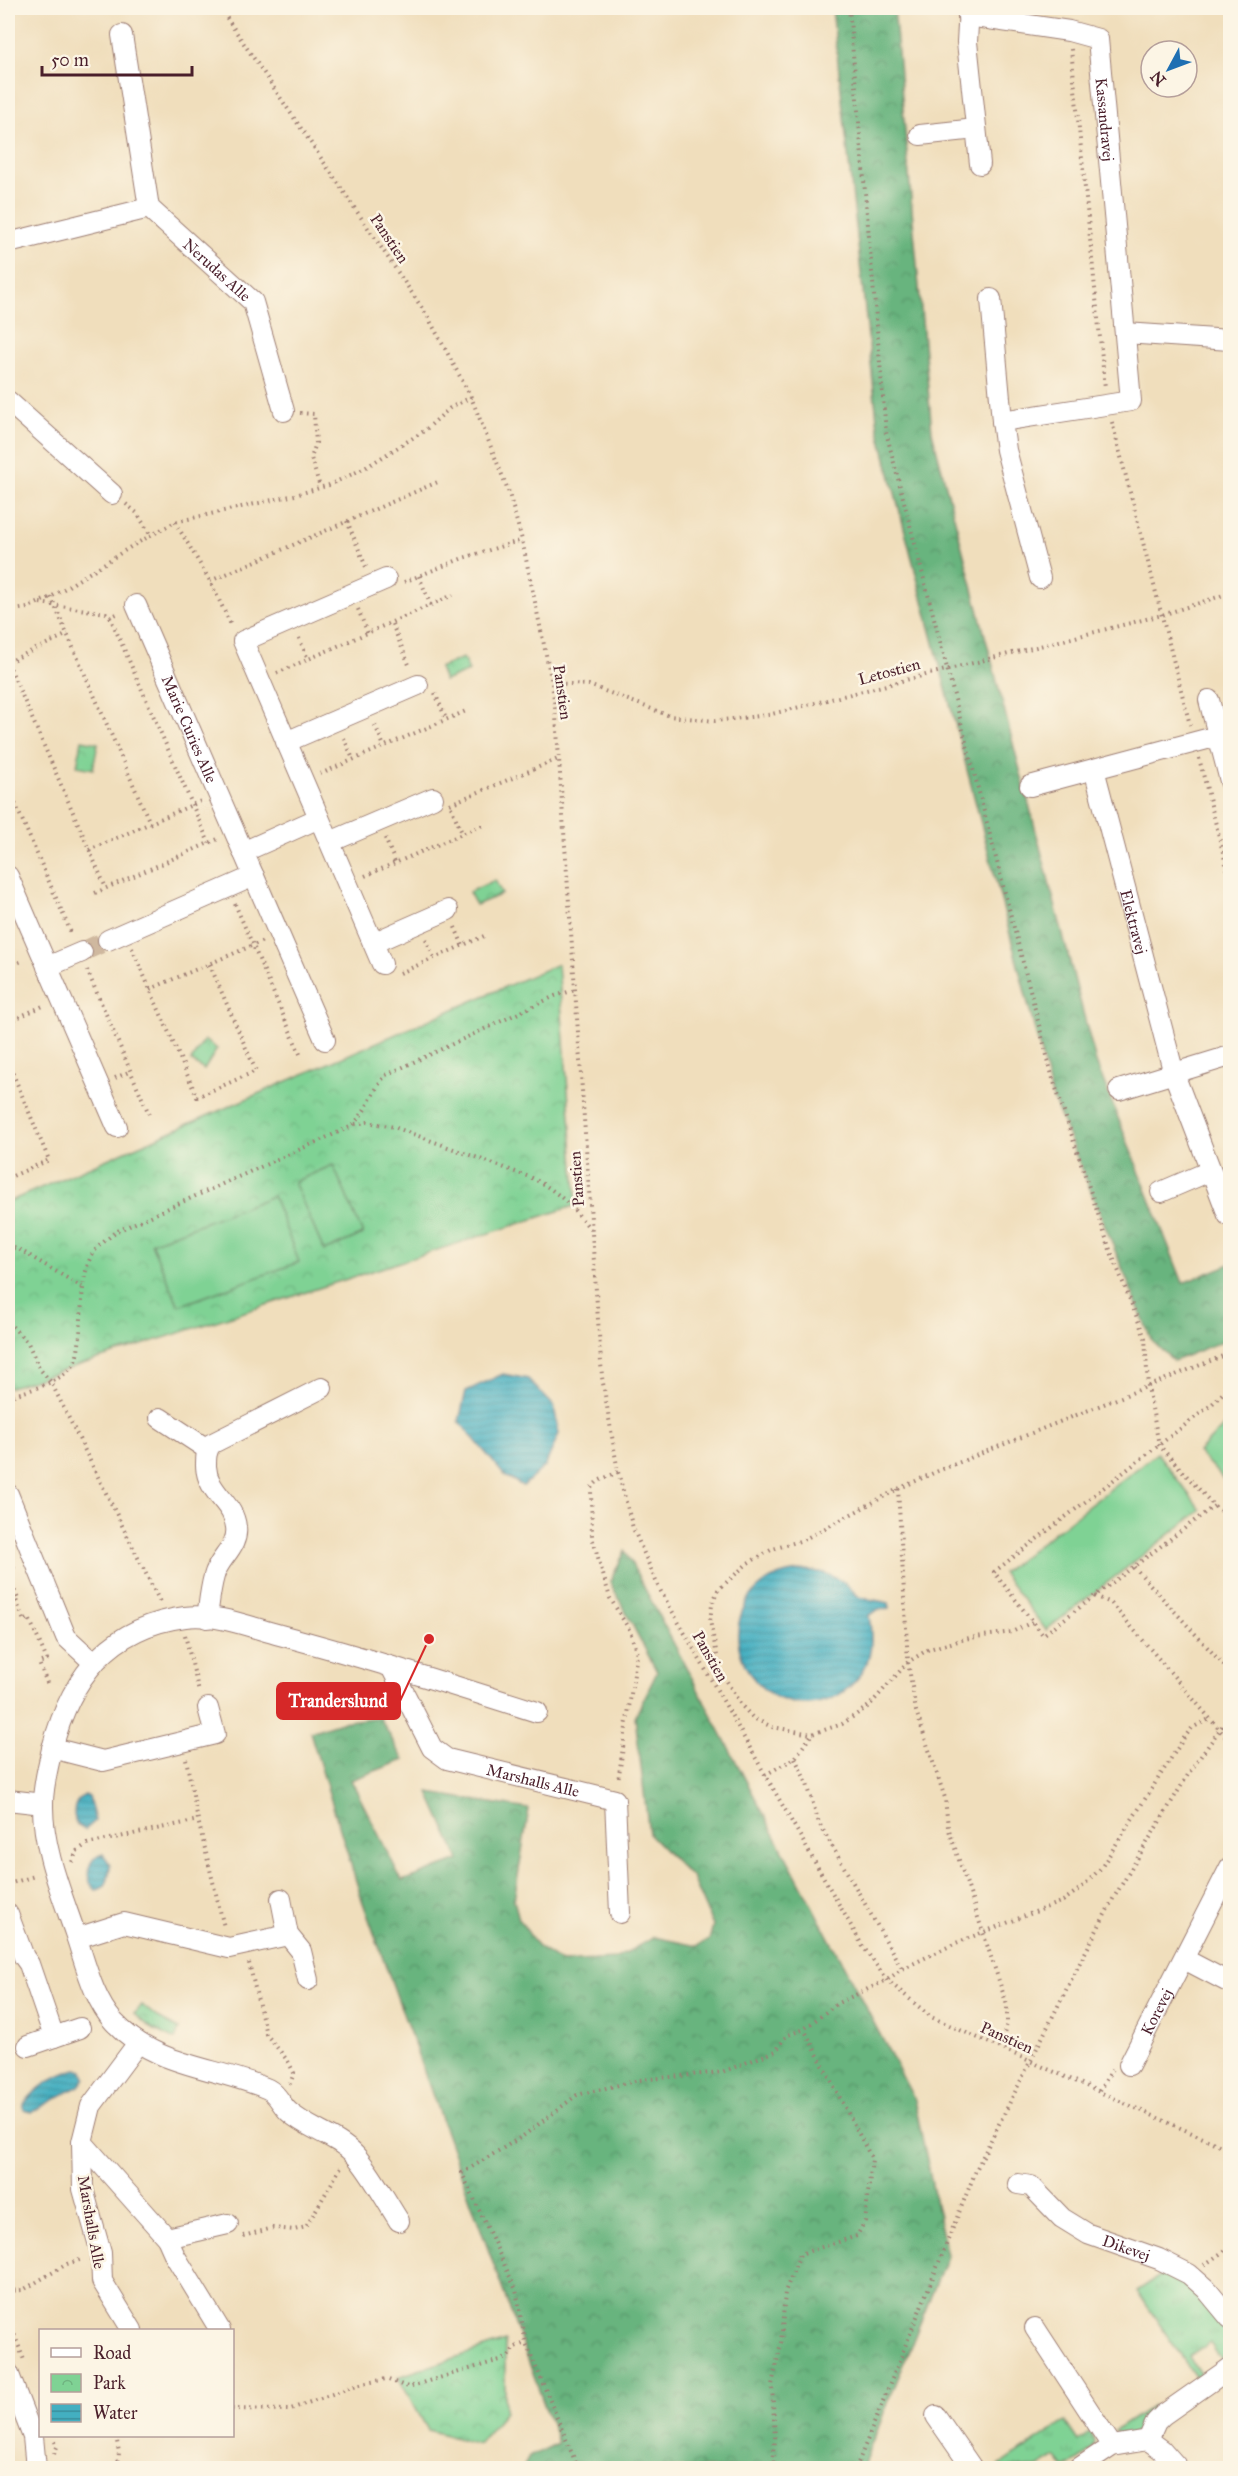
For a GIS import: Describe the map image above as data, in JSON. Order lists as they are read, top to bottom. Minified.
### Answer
{"streets":{"street":["Kassandravej","Nerudas Alle","Marie Curies Alle","Elektravej","Marshalls Alle","Korevej","Dikevej"],"path":["Panstien","Letostien"]},"crossings":[["Panstien","Letostien"]],"places":["Tranderslund"],"legend":["Road","Park","Water"],"scale_bar":"50 m","north":"bottom left"}
